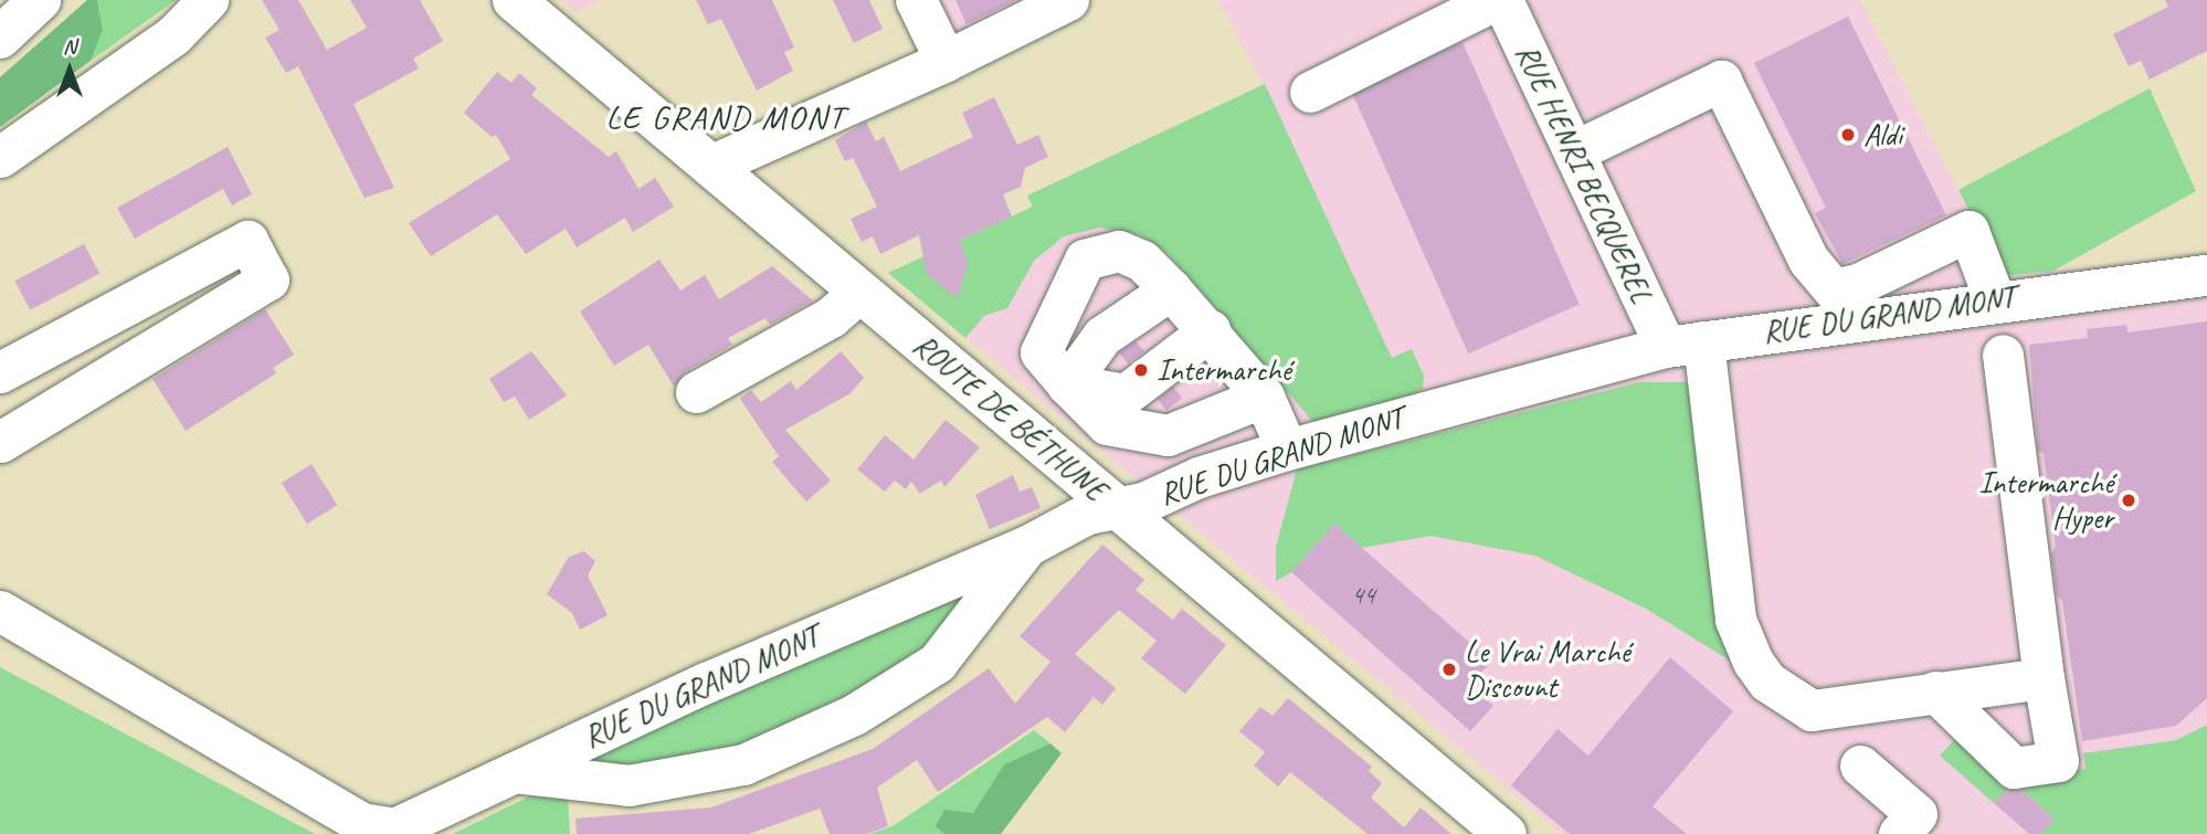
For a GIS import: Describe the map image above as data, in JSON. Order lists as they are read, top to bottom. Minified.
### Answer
{"streets":{"main road":["ROUTE DE BÉTHUNE"],"street":["RUE HENRI BECQUEREL","RUE DU GRAND MONT"]},"crossings":[["RUE HENRI BECQUEREL","RUE DU GRAND MONT"],["RUE DU GRAND MONT","ROUTE DE BÉTHUNE"]],"districts":["LE GRAND MONT"],"places":["Aldi","Intermarché","Intermarché Hyper","Le Vrai Marché Discount"],"house_numbers":["44"],"north":"top"}
